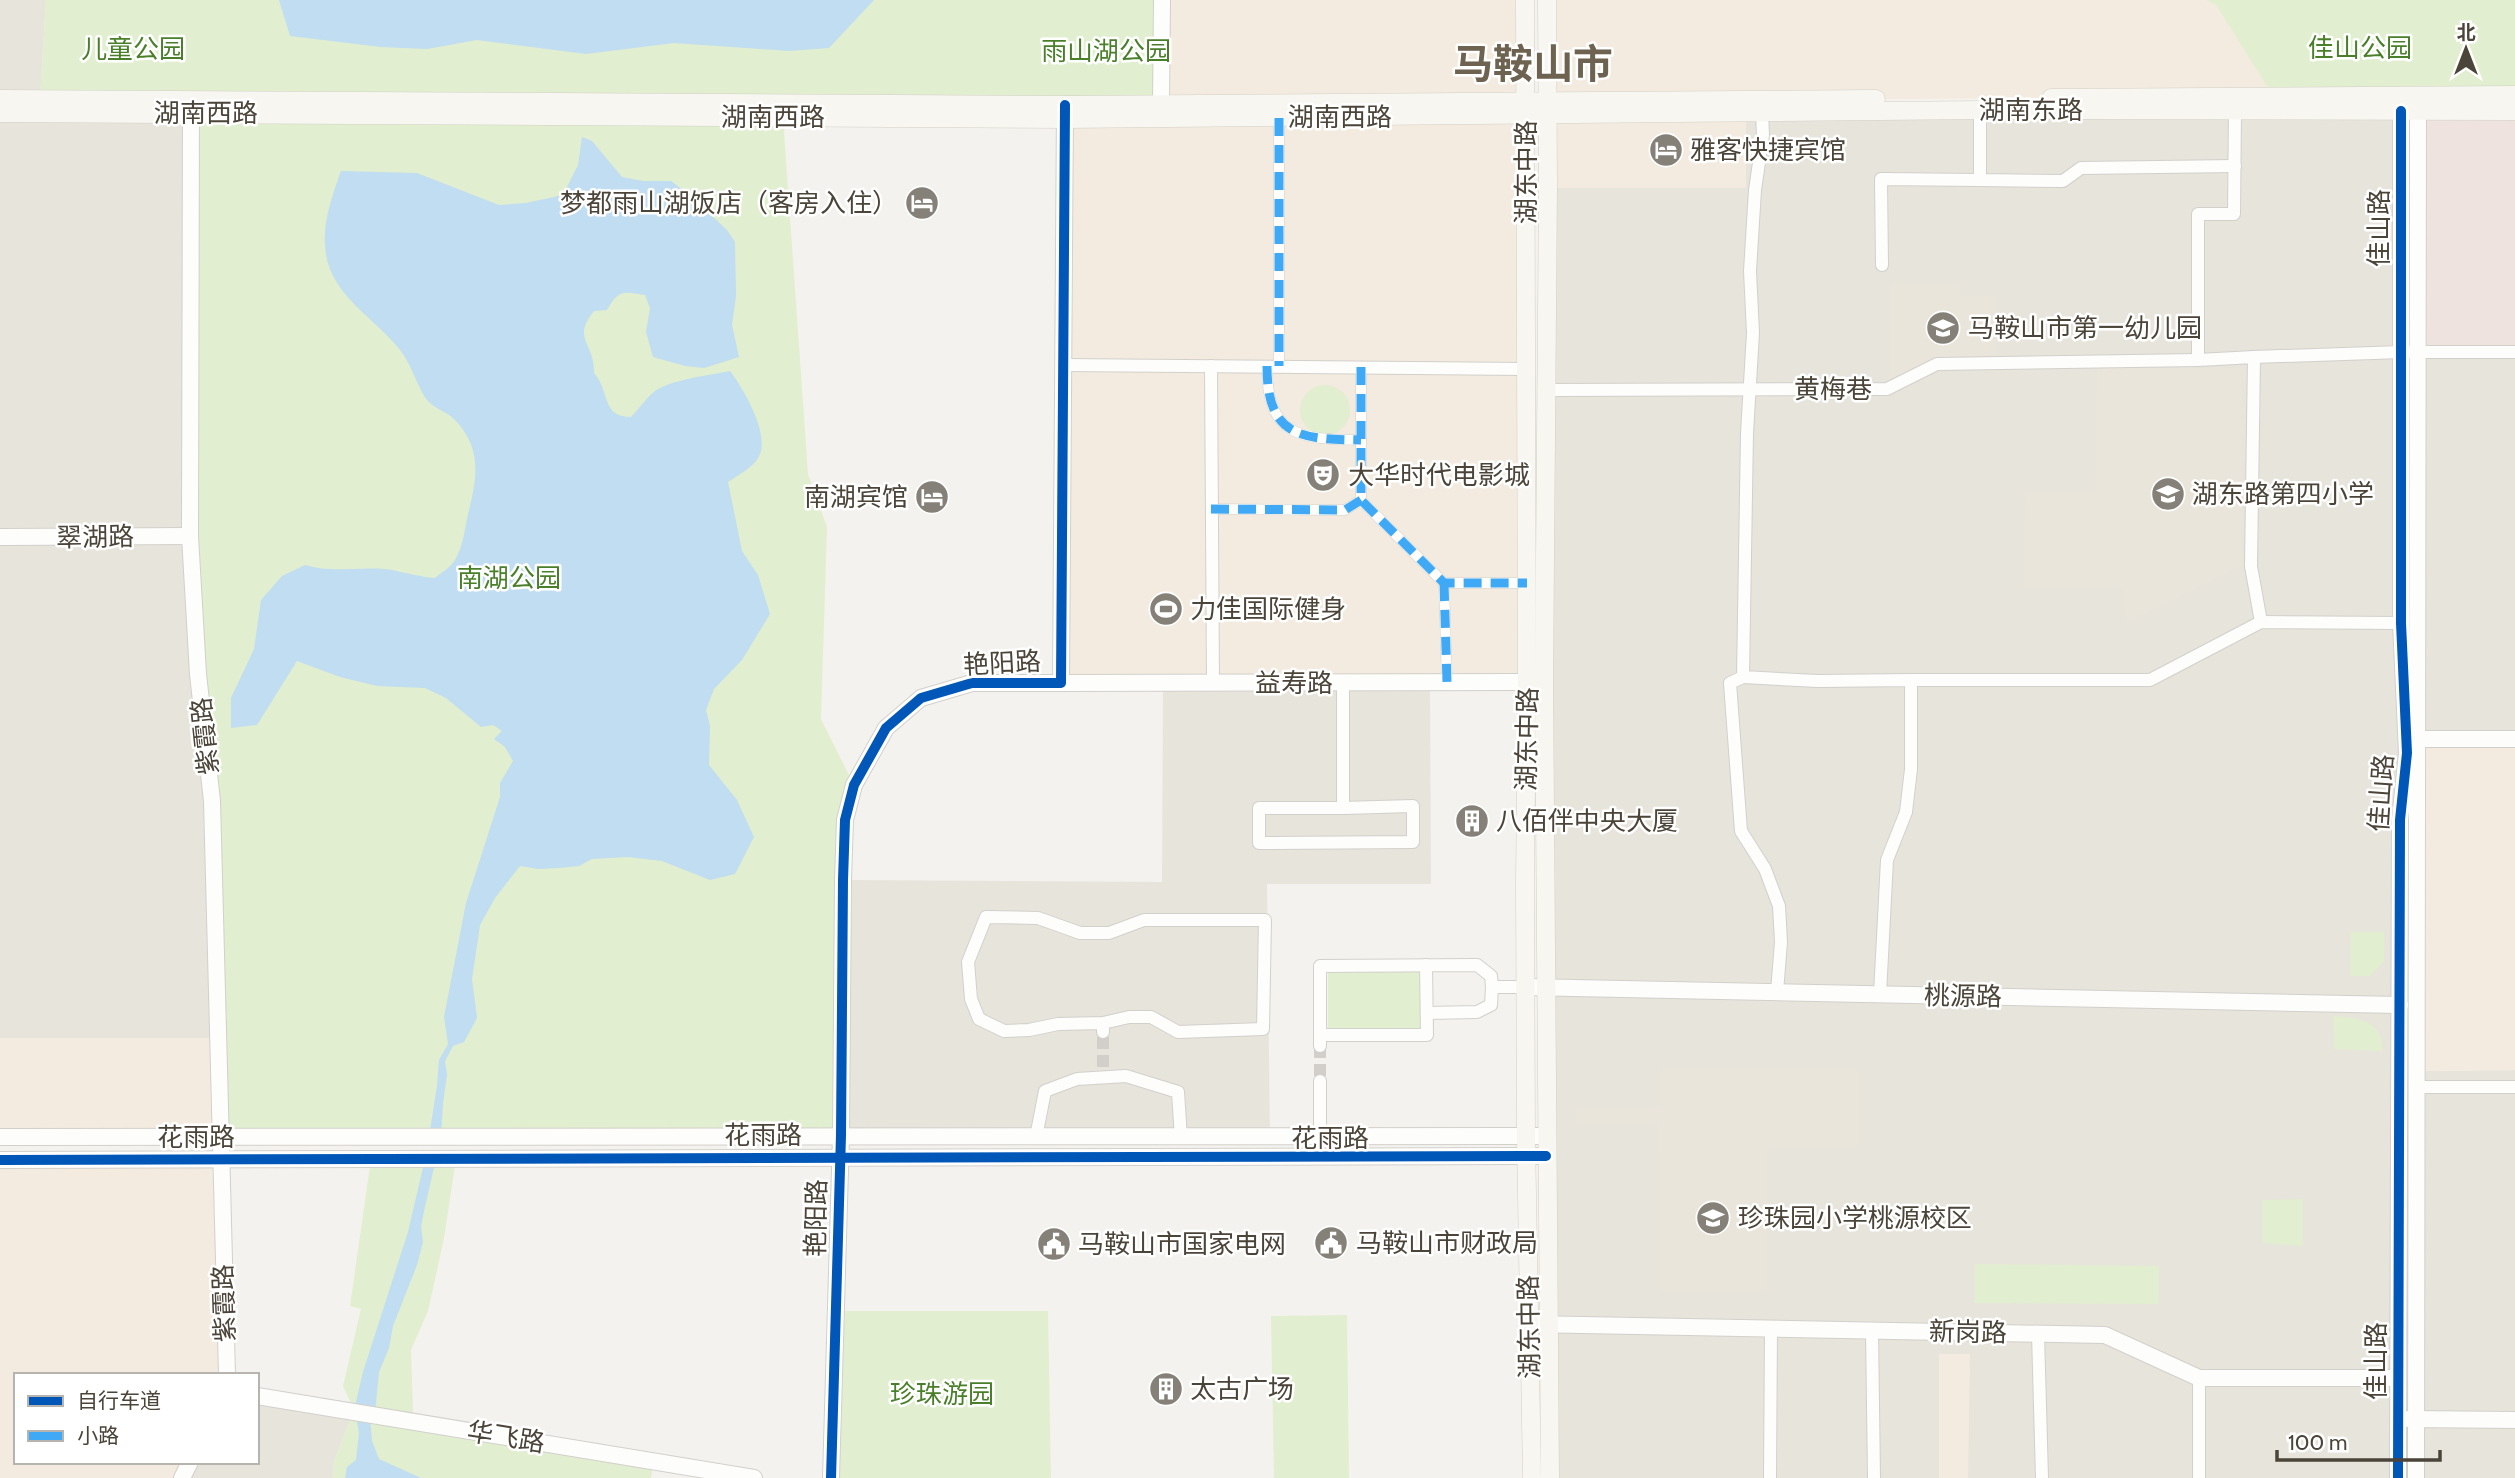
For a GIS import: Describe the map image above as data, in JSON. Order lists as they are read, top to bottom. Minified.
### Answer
{"streets":{"main road":["湖南东路","湖南西路","湖东中路"],"street":["佳山路","黄梅巷","翠湖路","艳阳路","益寿路","紫霞路","桃源路","花雨路","新岗路","华飞路"]},"crossings":[["湖南东路","湖东中路"],["湖南东路","佳山路"],["湖南西路","湖东中路"],["湖南西路","艳阳路"],["湖南西路","紫霞路"],["湖东中路","黄梅巷"],["湖东中路","益寿路"],["湖东中路","桃源路"],["湖东中路","花雨路"],["湖东中路","新岗路"],["佳山路","桃源路"],["佳山路","新岗路"],["翠湖路","紫霞路"],["艳阳路","益寿路"],["艳阳路","花雨路"],["紫霞路","花雨路"]],"districts":["马鞍山市"],"parks":["佳山公园","儿童公园","雨山湖公园","南湖公园","珍珠游园"],"places":{"hotel":["雅客快捷宾馆","梦都雨山湖饭店（客房入住）","南湖宾馆"],"school or university":["马鞍山市第一幼儿园","湖东路第四小学","珍珠园小学桃源校区"],"theatre":["大华时代电影城"],"sports":["力佳国际健身"],"building":["八佰伴中央大厦","太古广场"],"public building":["马鞍山市财政局","马鞍山市国家电网"]},"legend":["自行车道","小路"],"scale_bar":"100 m","north":"top"}
